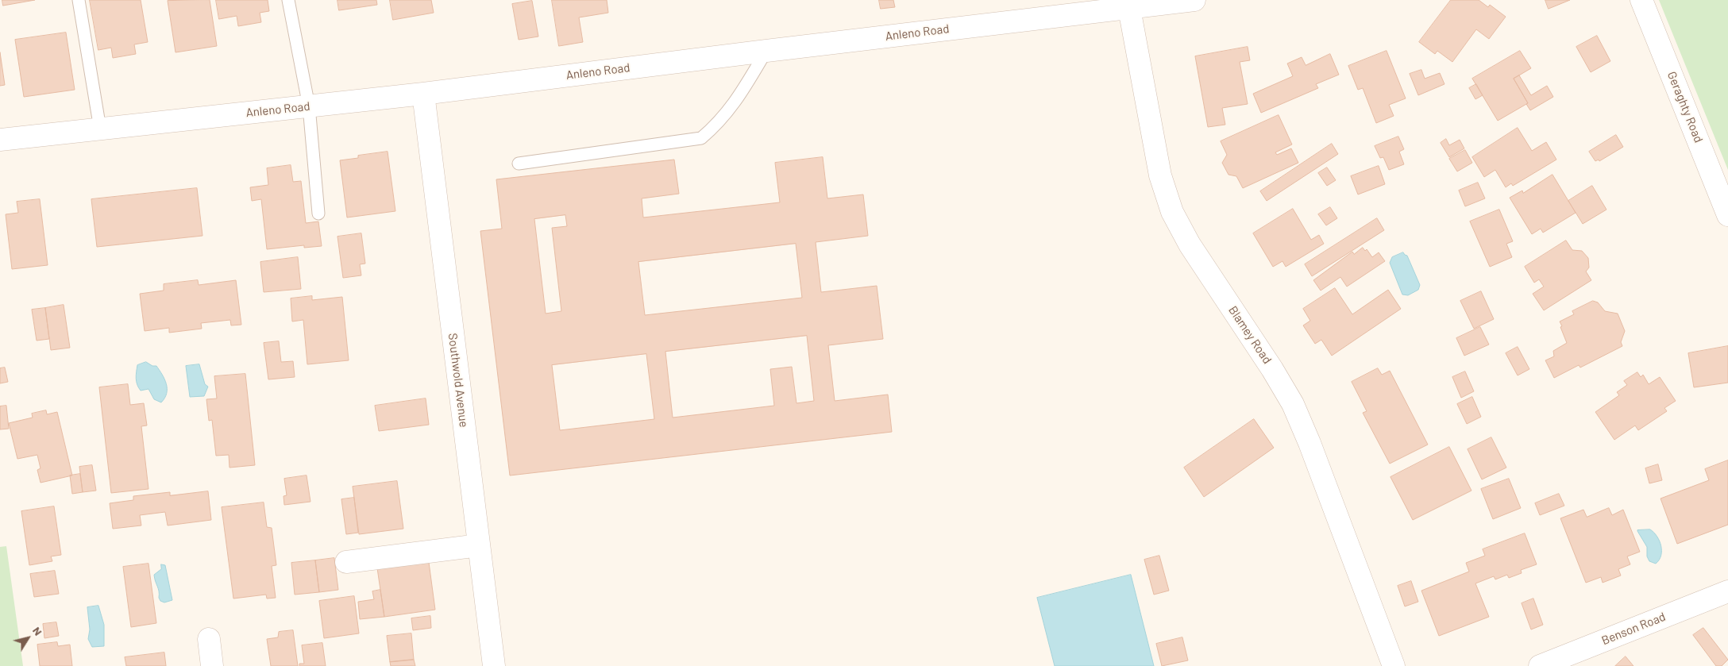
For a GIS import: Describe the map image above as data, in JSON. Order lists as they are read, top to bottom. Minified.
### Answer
{"streets":{"street":["Anleno Road","Geraghty Road","Blamey Road","Southwold Avenue","Benson Road"]},"crossings":[["Anleno Road","Blamey Road"],["Anleno Road","Southwold Avenue"]],"north":"top right"}
